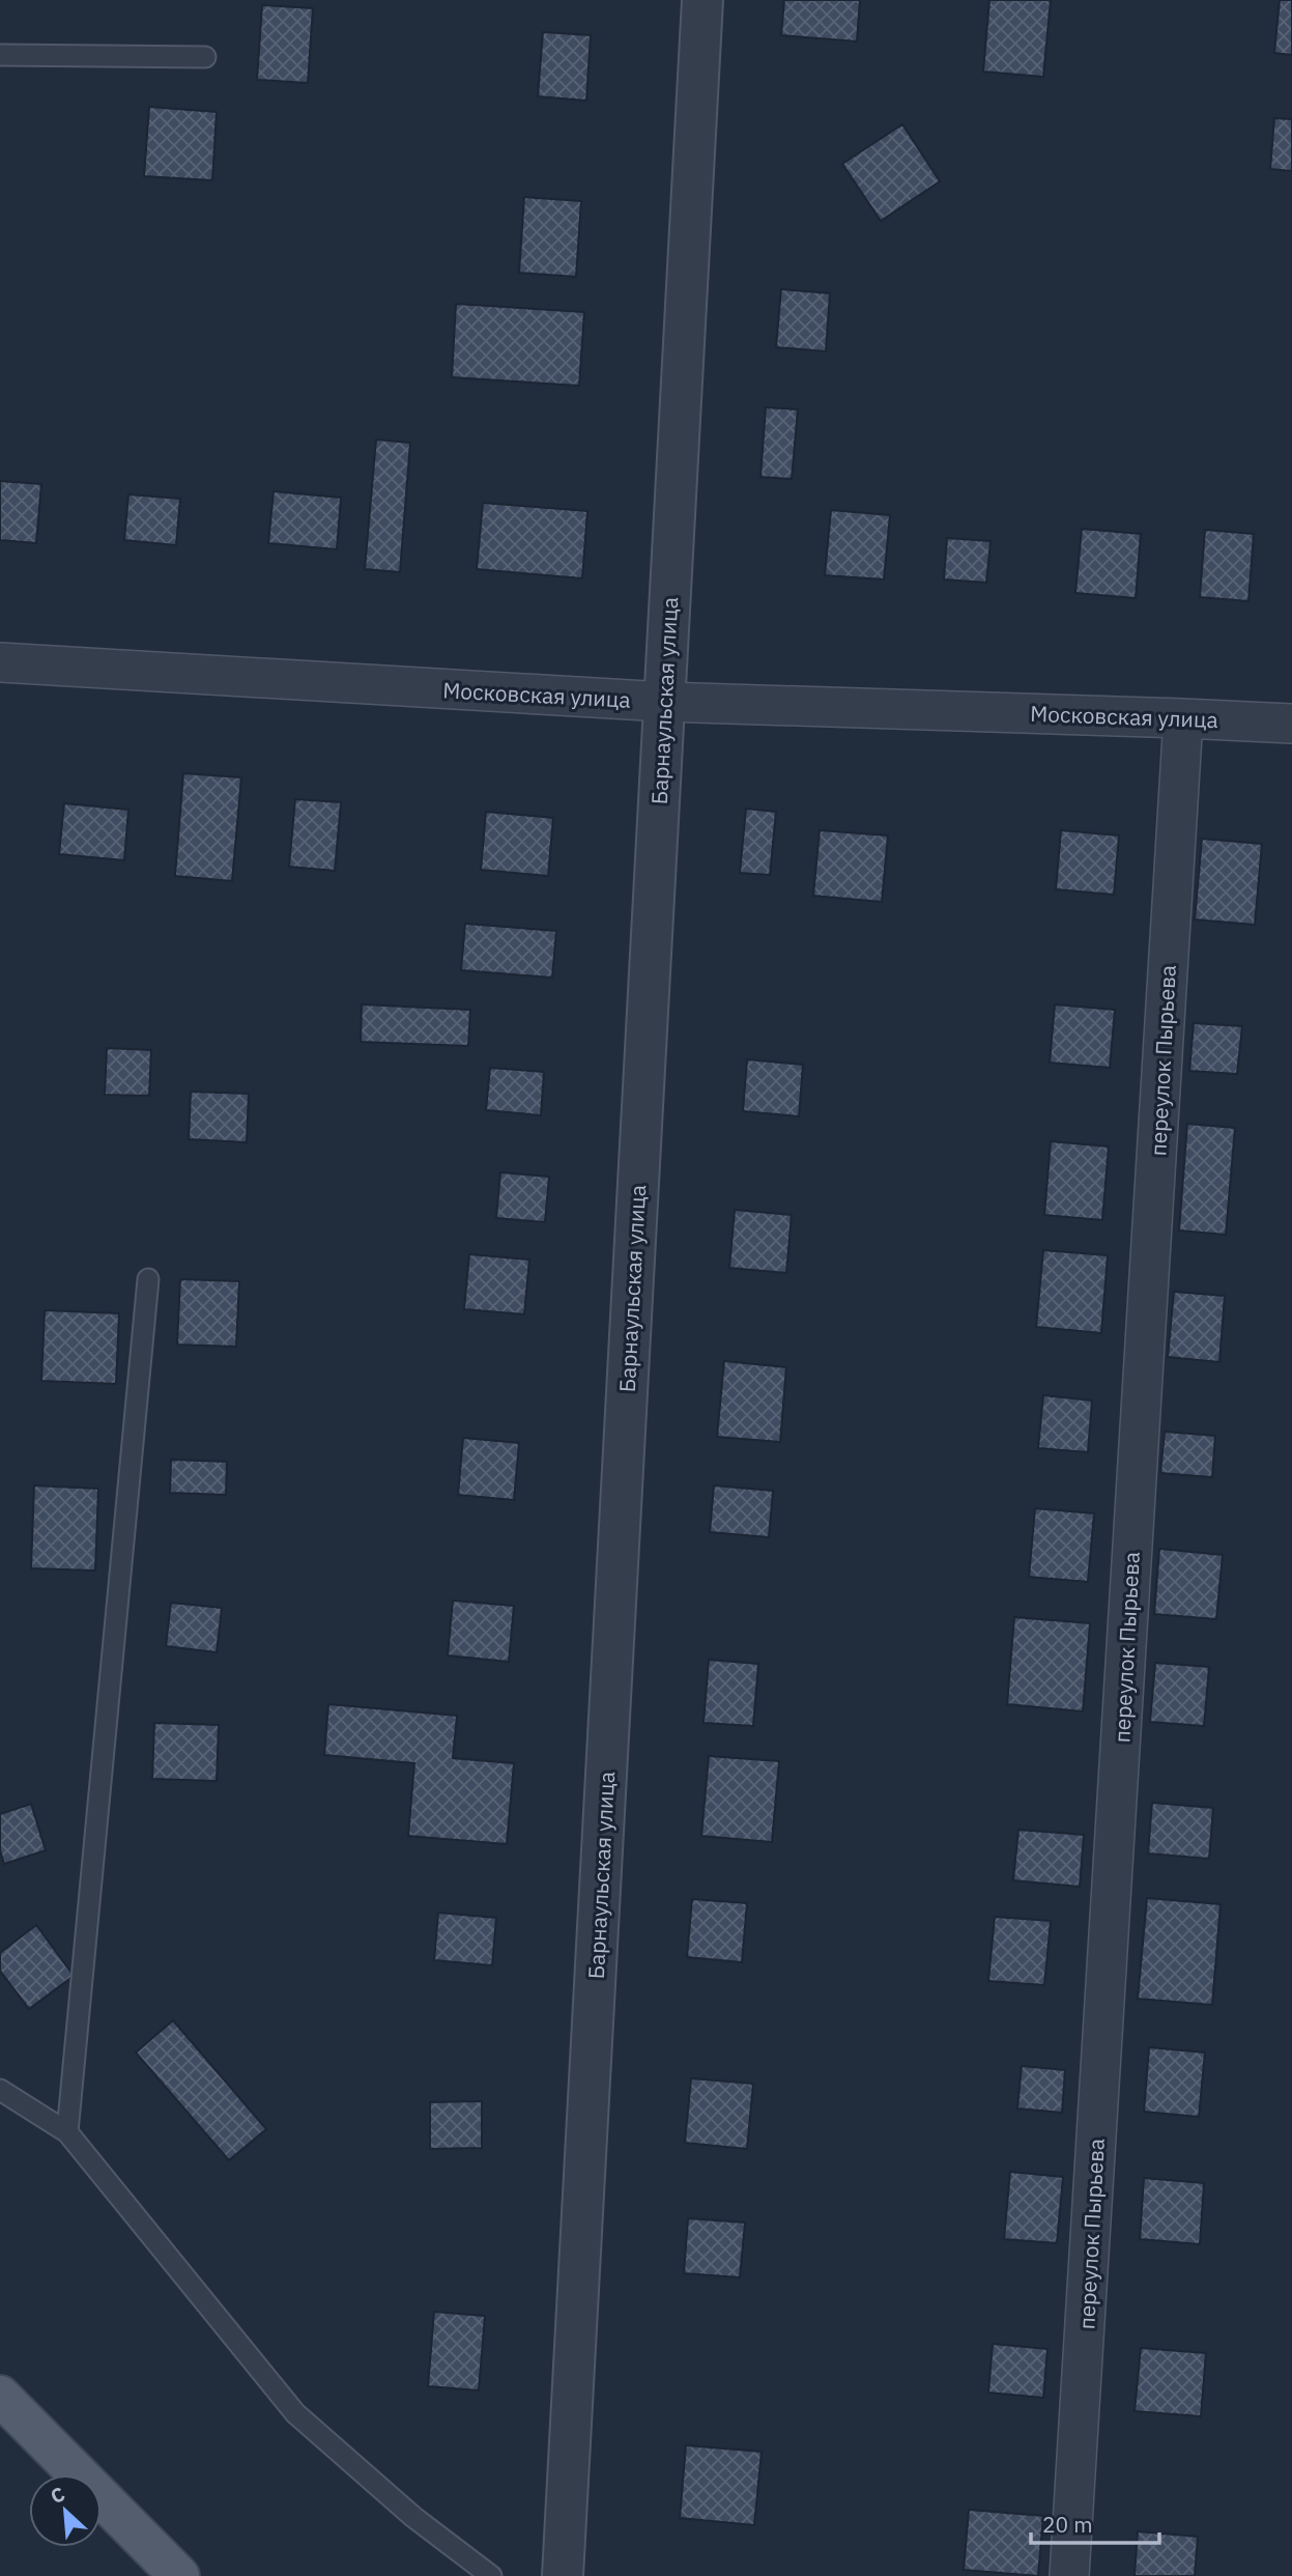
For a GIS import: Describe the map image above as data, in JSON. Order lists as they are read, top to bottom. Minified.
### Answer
{"streets":{"street":["Московская улица","Барнаульская улица","переулок Пырьева"]},"crossings":[["Московская улица","Барнаульская улица"],["Московская улица","переулок Пырьева"]],"scale_bar":"20 m","north":"top left"}
